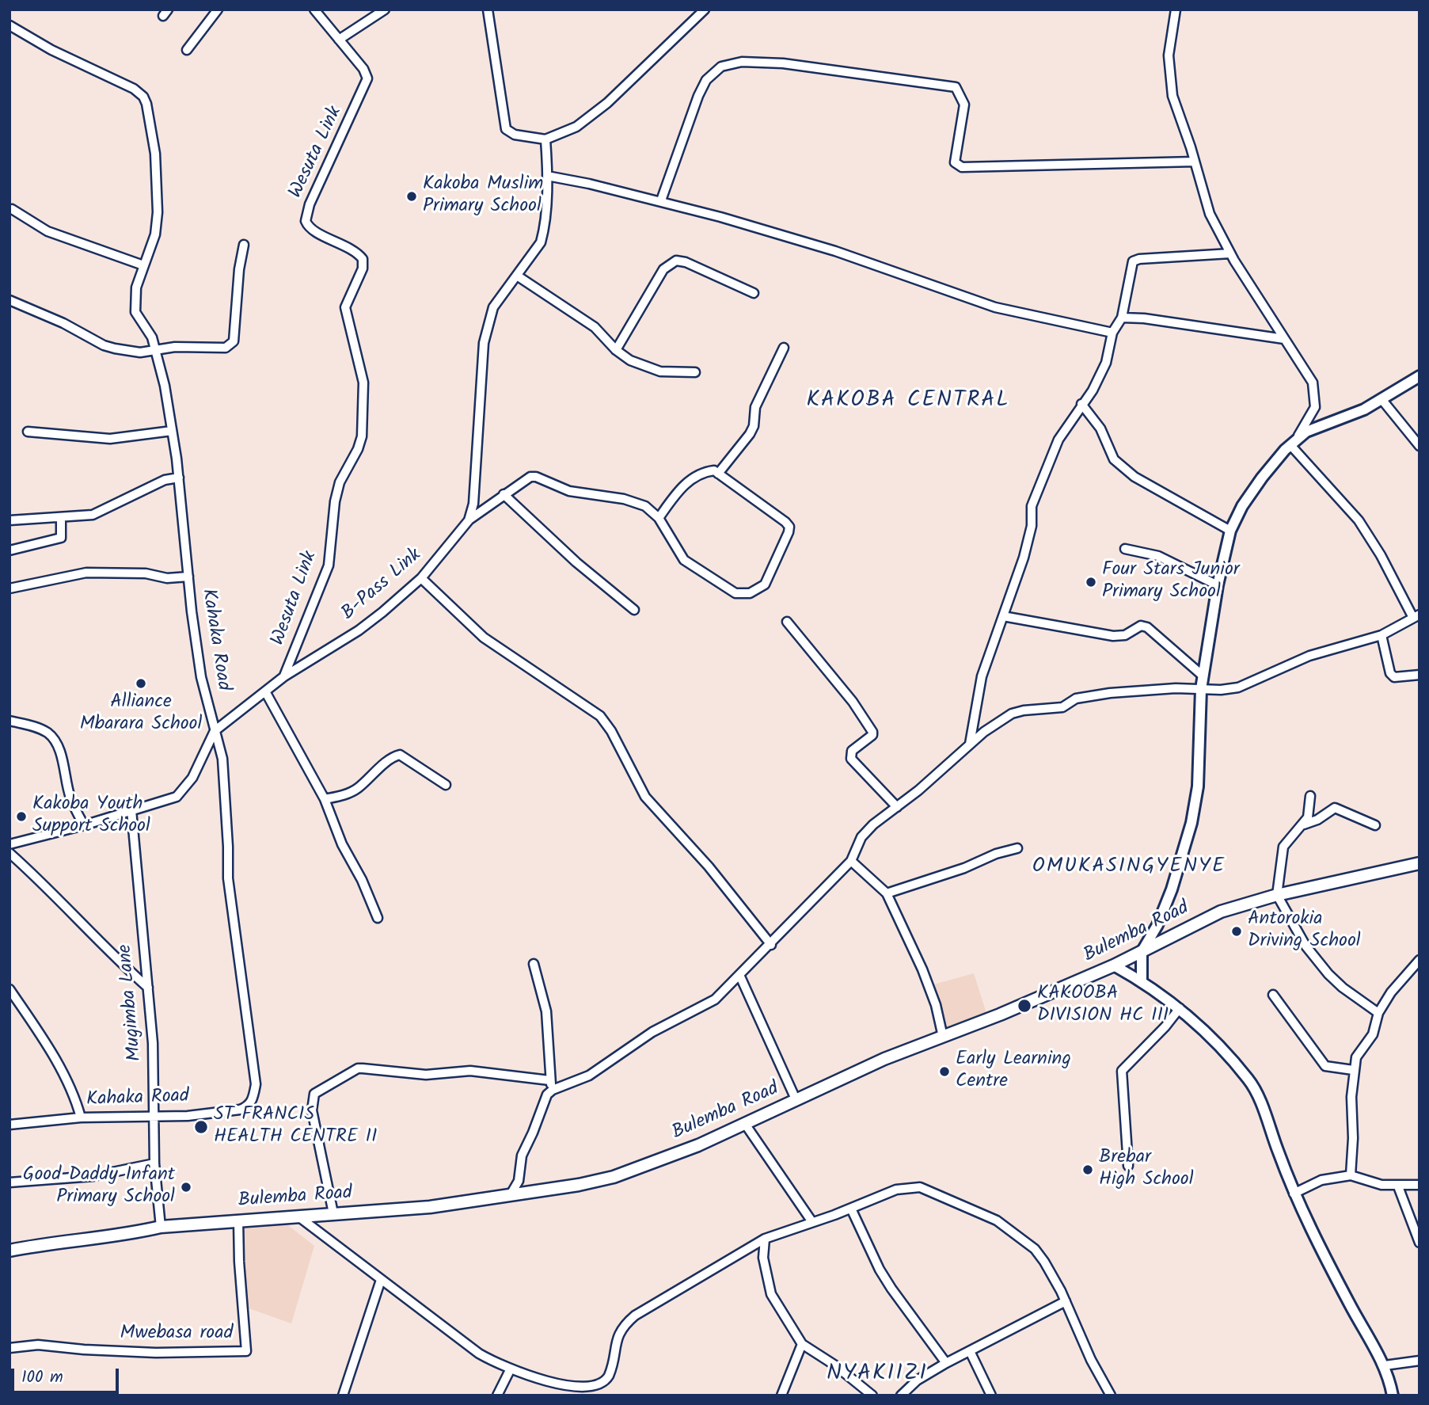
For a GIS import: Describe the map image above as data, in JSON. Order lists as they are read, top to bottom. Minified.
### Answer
{"streets":{"main road":["Bulemba Road"],"street":["Wesuta Link","B-Pass Link","Kahaka Road","Mugimba Lane","Mwebasa road"]},"crossings":[["Wesuta Link","B-Pass Link"],["B-Pass Link","Kahaka Road"],["B-Pass Link","Mugimba Lane"],["Kahaka Road","Mugimba Lane"],["Bulemba Road","Mugimba Lane"],["Bulemba Road","Mwebasa road"]],"districts":["KAKOBA CENTRAL","OMUKASINGYENYE","NYAKIIZI"],"places":["Kakoba Muslim Primary School","Four Stars Junior Primary School","Alliance Mbarara School","Kakoba Youth Support School","Antorokia Driving School","KAKOOBA DIVISION HC III","Early Learning Centre","ST FRANCIS HEALTH CENTRE II","Brebar High School","Good Daddy Infant Primary School"],"scale_bar":"100 m"}
